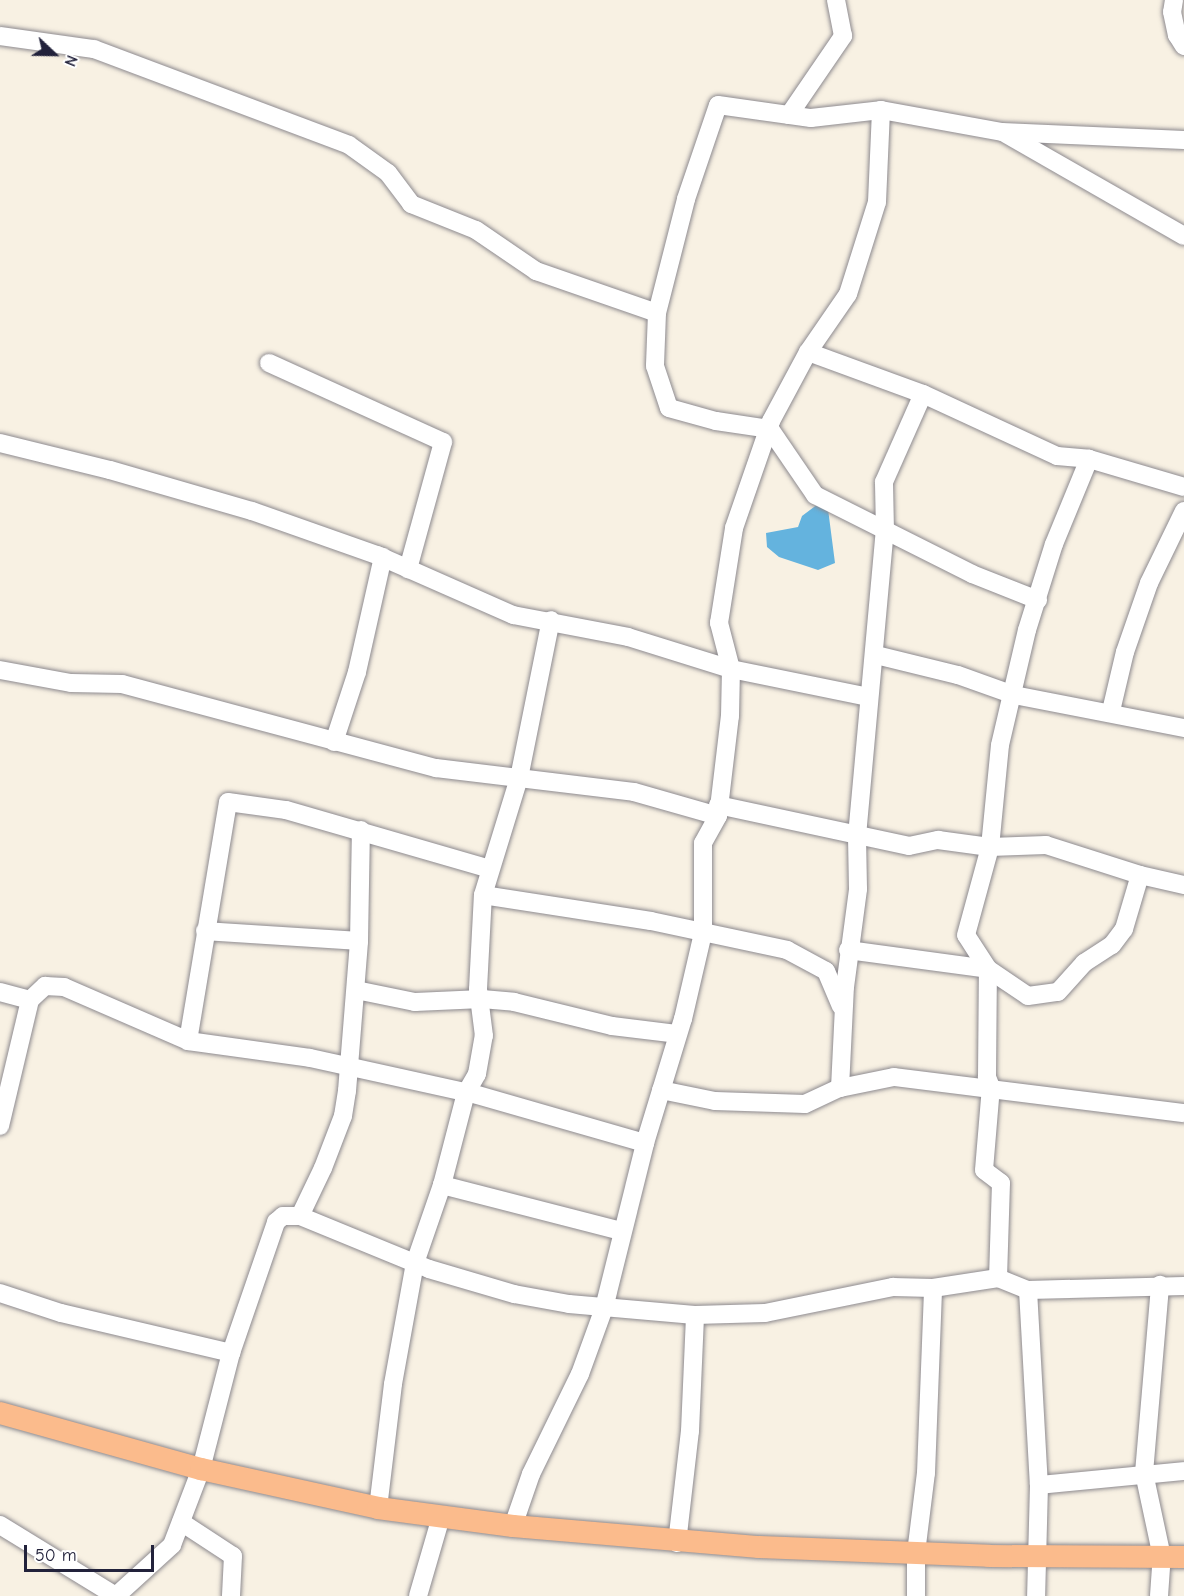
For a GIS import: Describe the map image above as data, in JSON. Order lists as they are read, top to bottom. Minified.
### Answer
{"scale_bar":"50 m","north":"right"}
